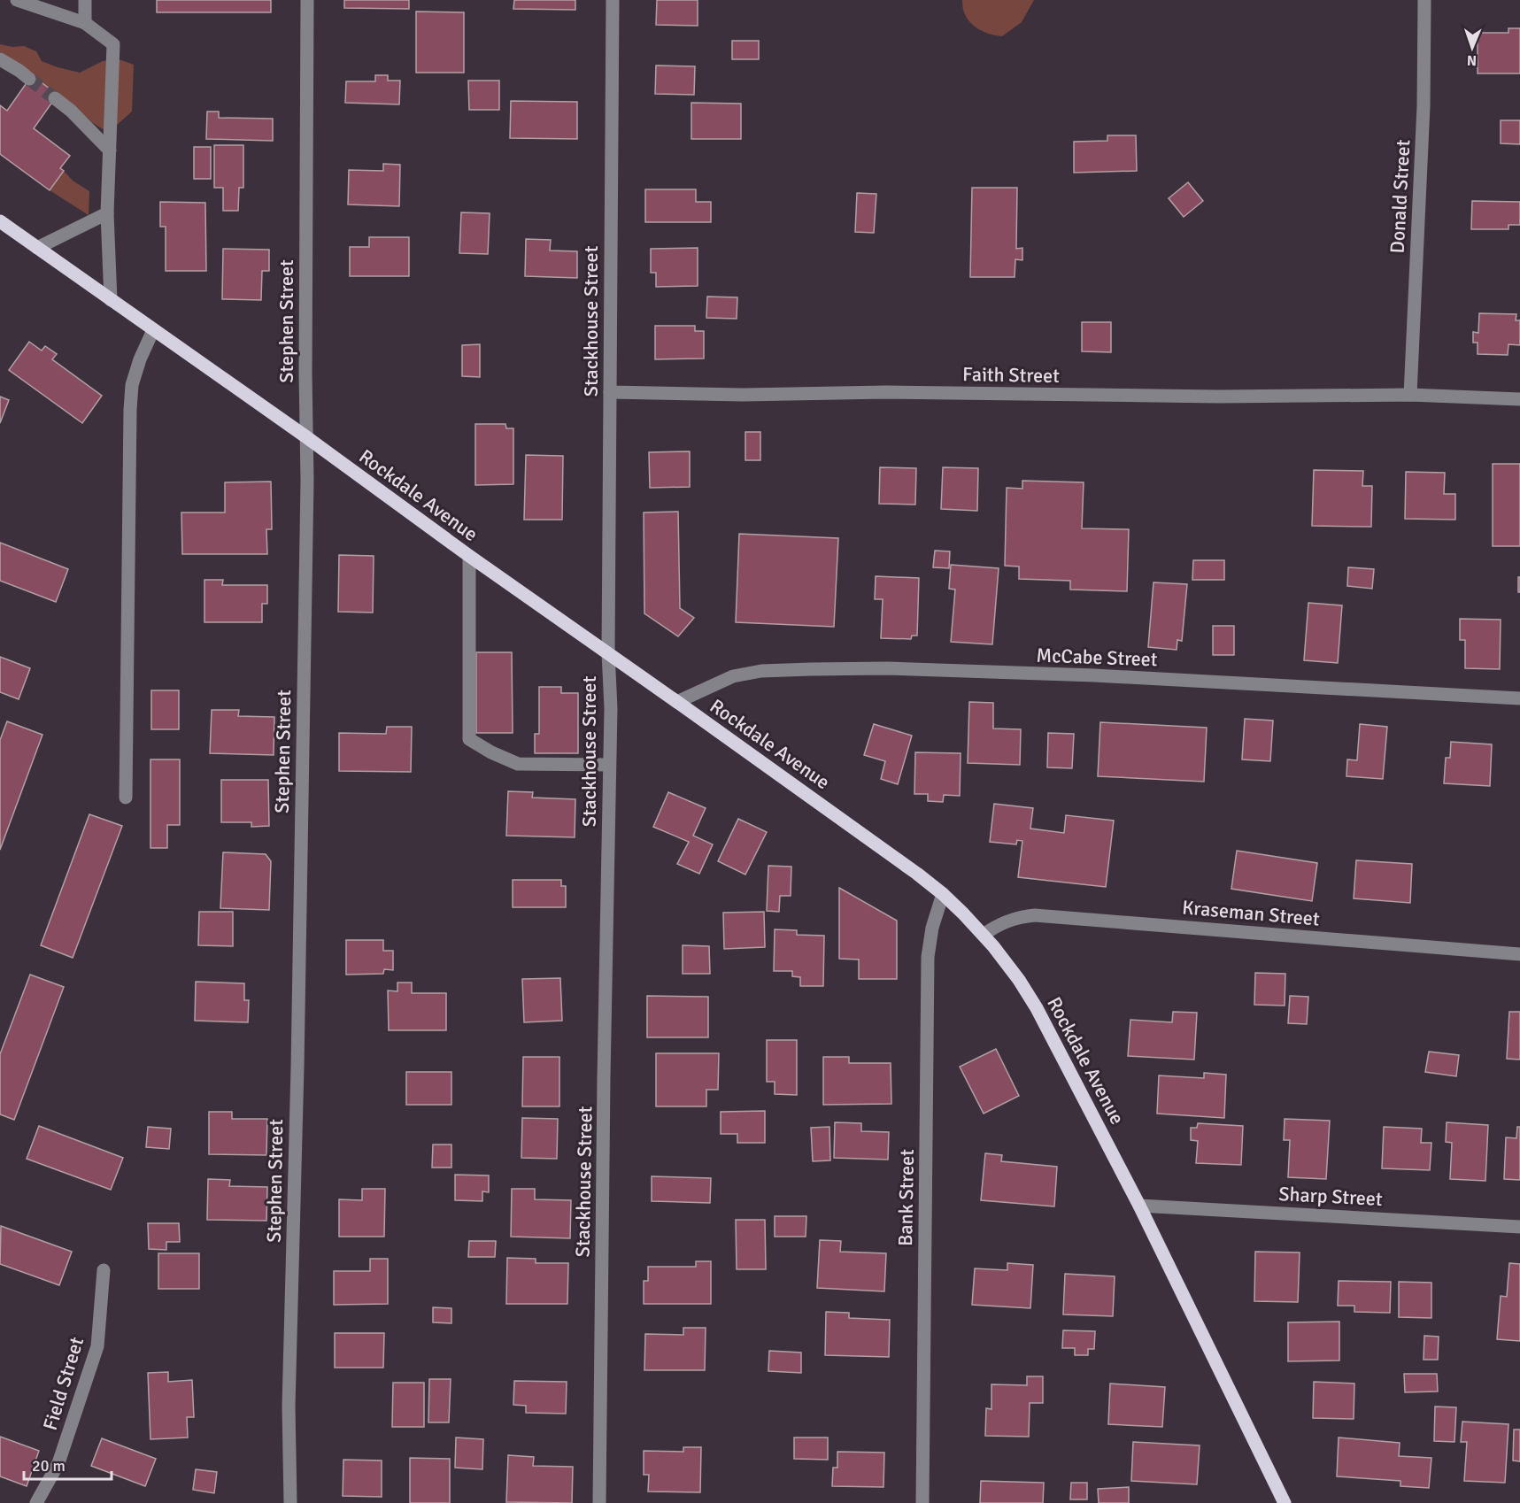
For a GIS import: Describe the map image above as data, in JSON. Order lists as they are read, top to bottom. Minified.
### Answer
{"streets":{"main road":["Rockdale Avenue"],"street":["Donald Street","Stephen Street","Stackhouse Street","Faith Street","McCabe Street","Kraseman Street","Sharp Street","Bank Street","Field Street"]},"crossings":[["Donald Street","Faith Street"],["Stephen Street","Rockdale Avenue"],["Stackhouse Street","Faith Street"],["Stackhouse Street","Rockdale Avenue"],["Rockdale Avenue","McCabe Street"],["Rockdale Avenue","Kraseman Street"],["Rockdale Avenue","Sharp Street"],["Rockdale Avenue","Bank Street"]],"scale_bar":"20 m","north":"bottom"}
